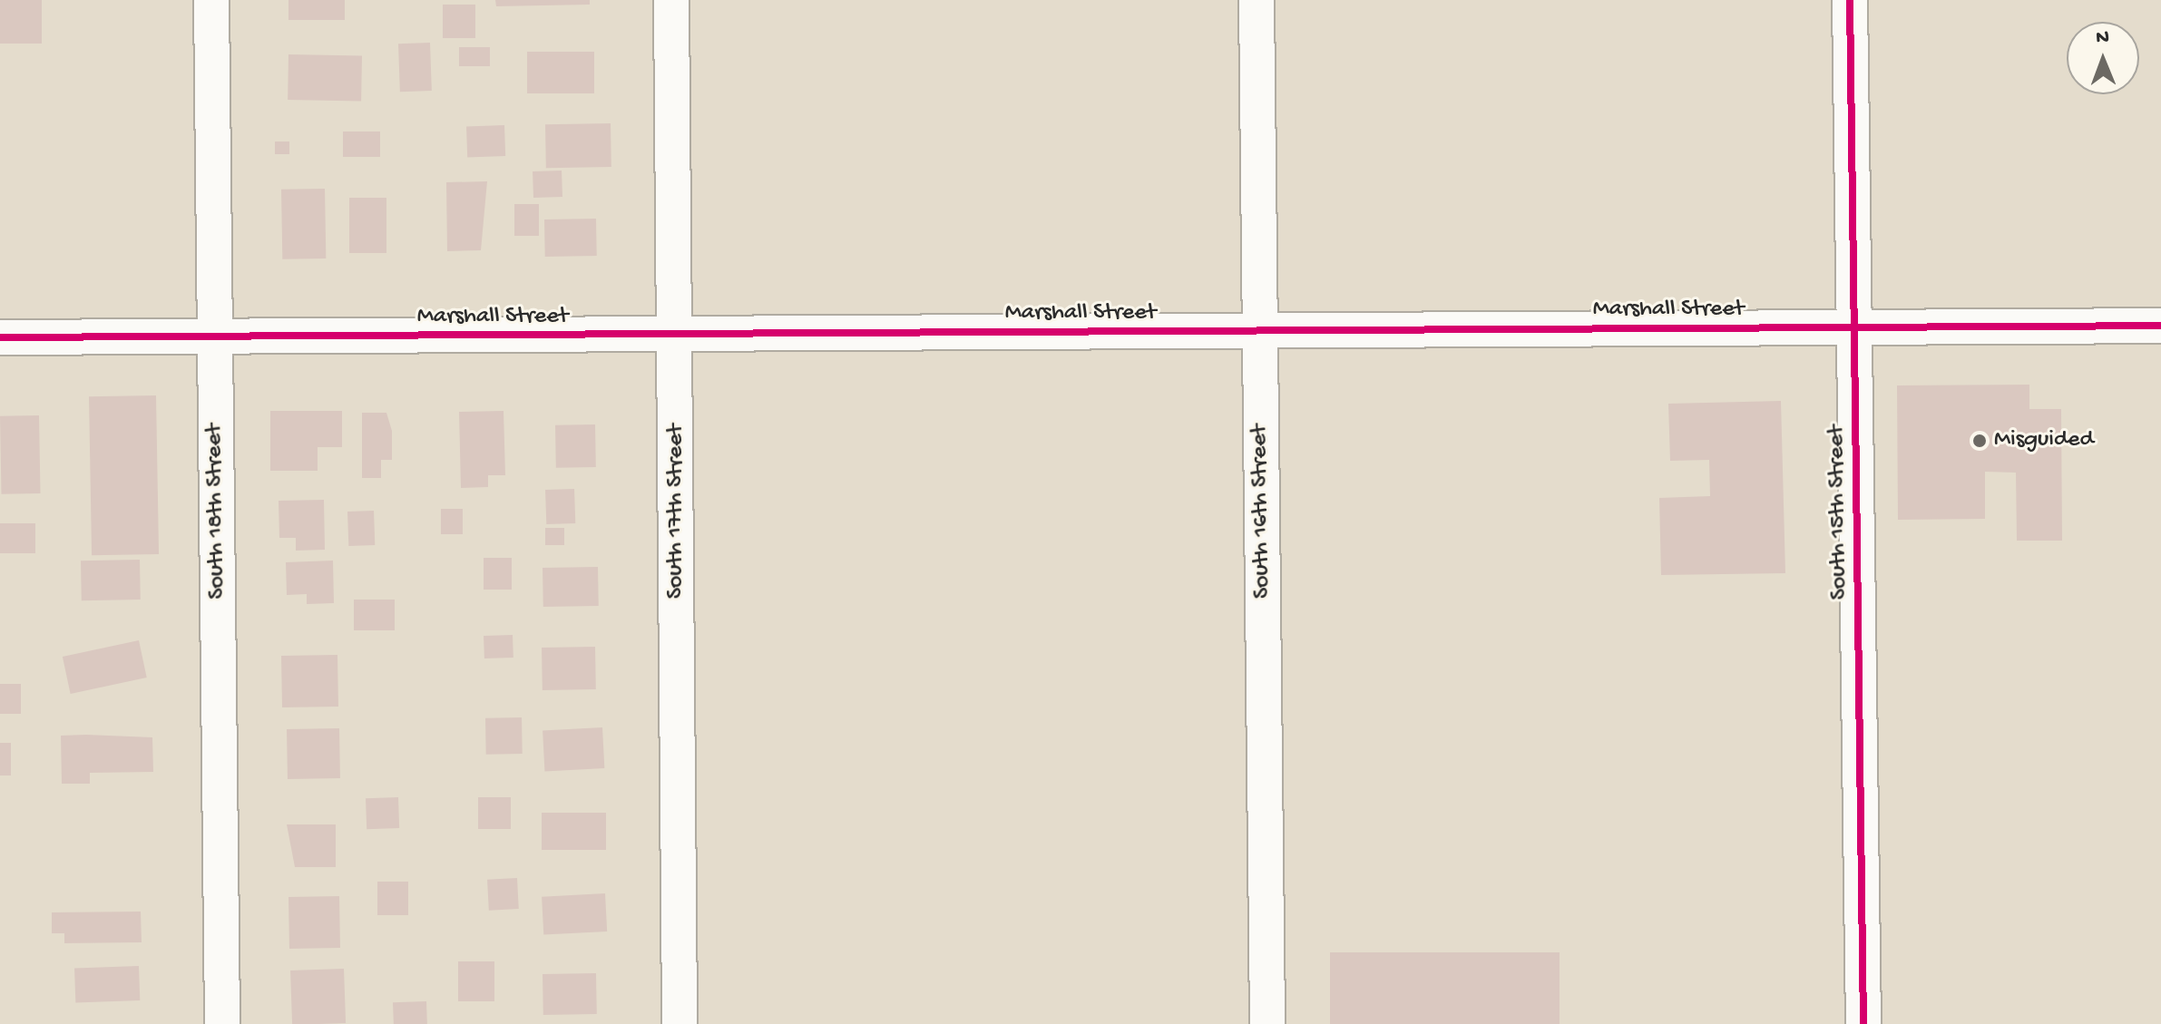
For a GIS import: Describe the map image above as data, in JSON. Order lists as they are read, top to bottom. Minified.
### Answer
{"streets":{"street":["Marshall Street","South 18th Street","South 17th Street","South 16th Street","South 15th Street"]},"crossings":[["Marshall Street","South 18th Street"],["Marshall Street","South 17th Street"],["Marshall Street","South 16th Street"],["Marshall Street","South 15th Street"]],"places":["Misguided"],"north":"top"}
